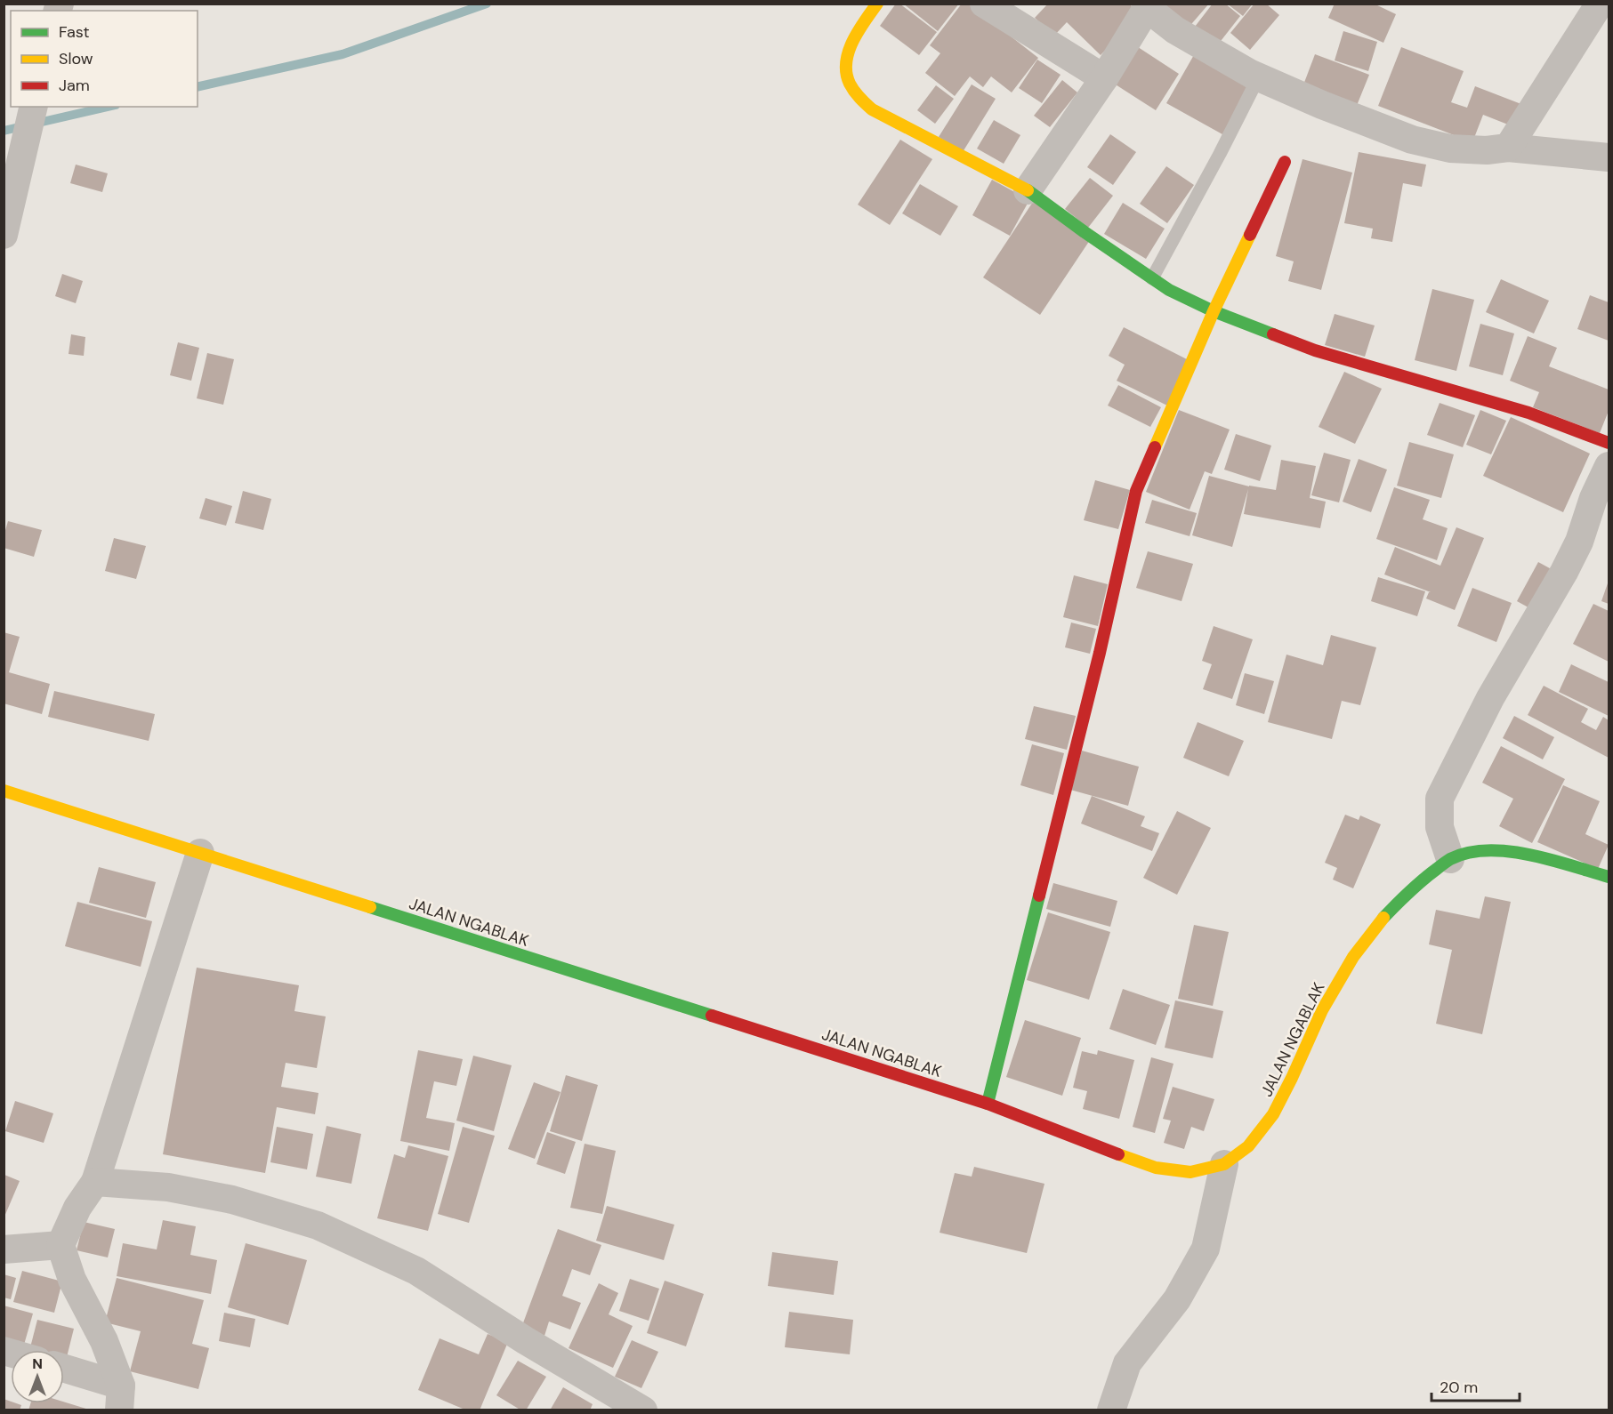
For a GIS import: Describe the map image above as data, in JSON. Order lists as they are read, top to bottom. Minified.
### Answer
{"streets":{"street":["JALAN NGABLAK"]},"legend":["Fast","Slow","Jam"],"scale_bar":"20 m","north":"top"}
